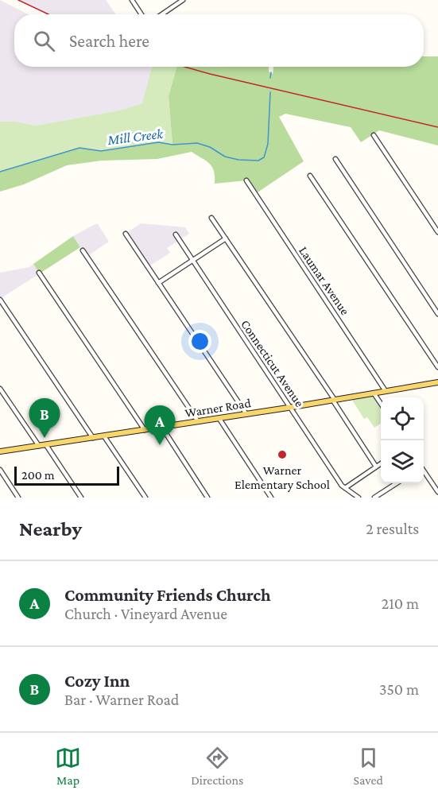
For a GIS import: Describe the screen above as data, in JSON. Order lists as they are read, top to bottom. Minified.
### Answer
{"streets":{"main road":["Warner Road"],"street":["Laumar Avenue","Connecticut Avenue"]},"crossings":[["Laumar Avenue","Warner Road"],["Connecticut Avenue","Warner Road"]],"water":["Mill Creek"],"places":["Warner Elementary School"],"scale_bar":"200 m","page":{"search":"Search here","pins":["B","A"],"scale":"200 m","heading":["Nearby","2 results"],"list":[{"mark":"A","name":"Community Friends Church","note":"Church · Vineyard Avenue","value":"210 m"},{"mark":"B","name":"Cozy Inn","note":"Bar · Warner Road","value":"350 m"}],"nav":["Map","Directions","Saved"]}}
